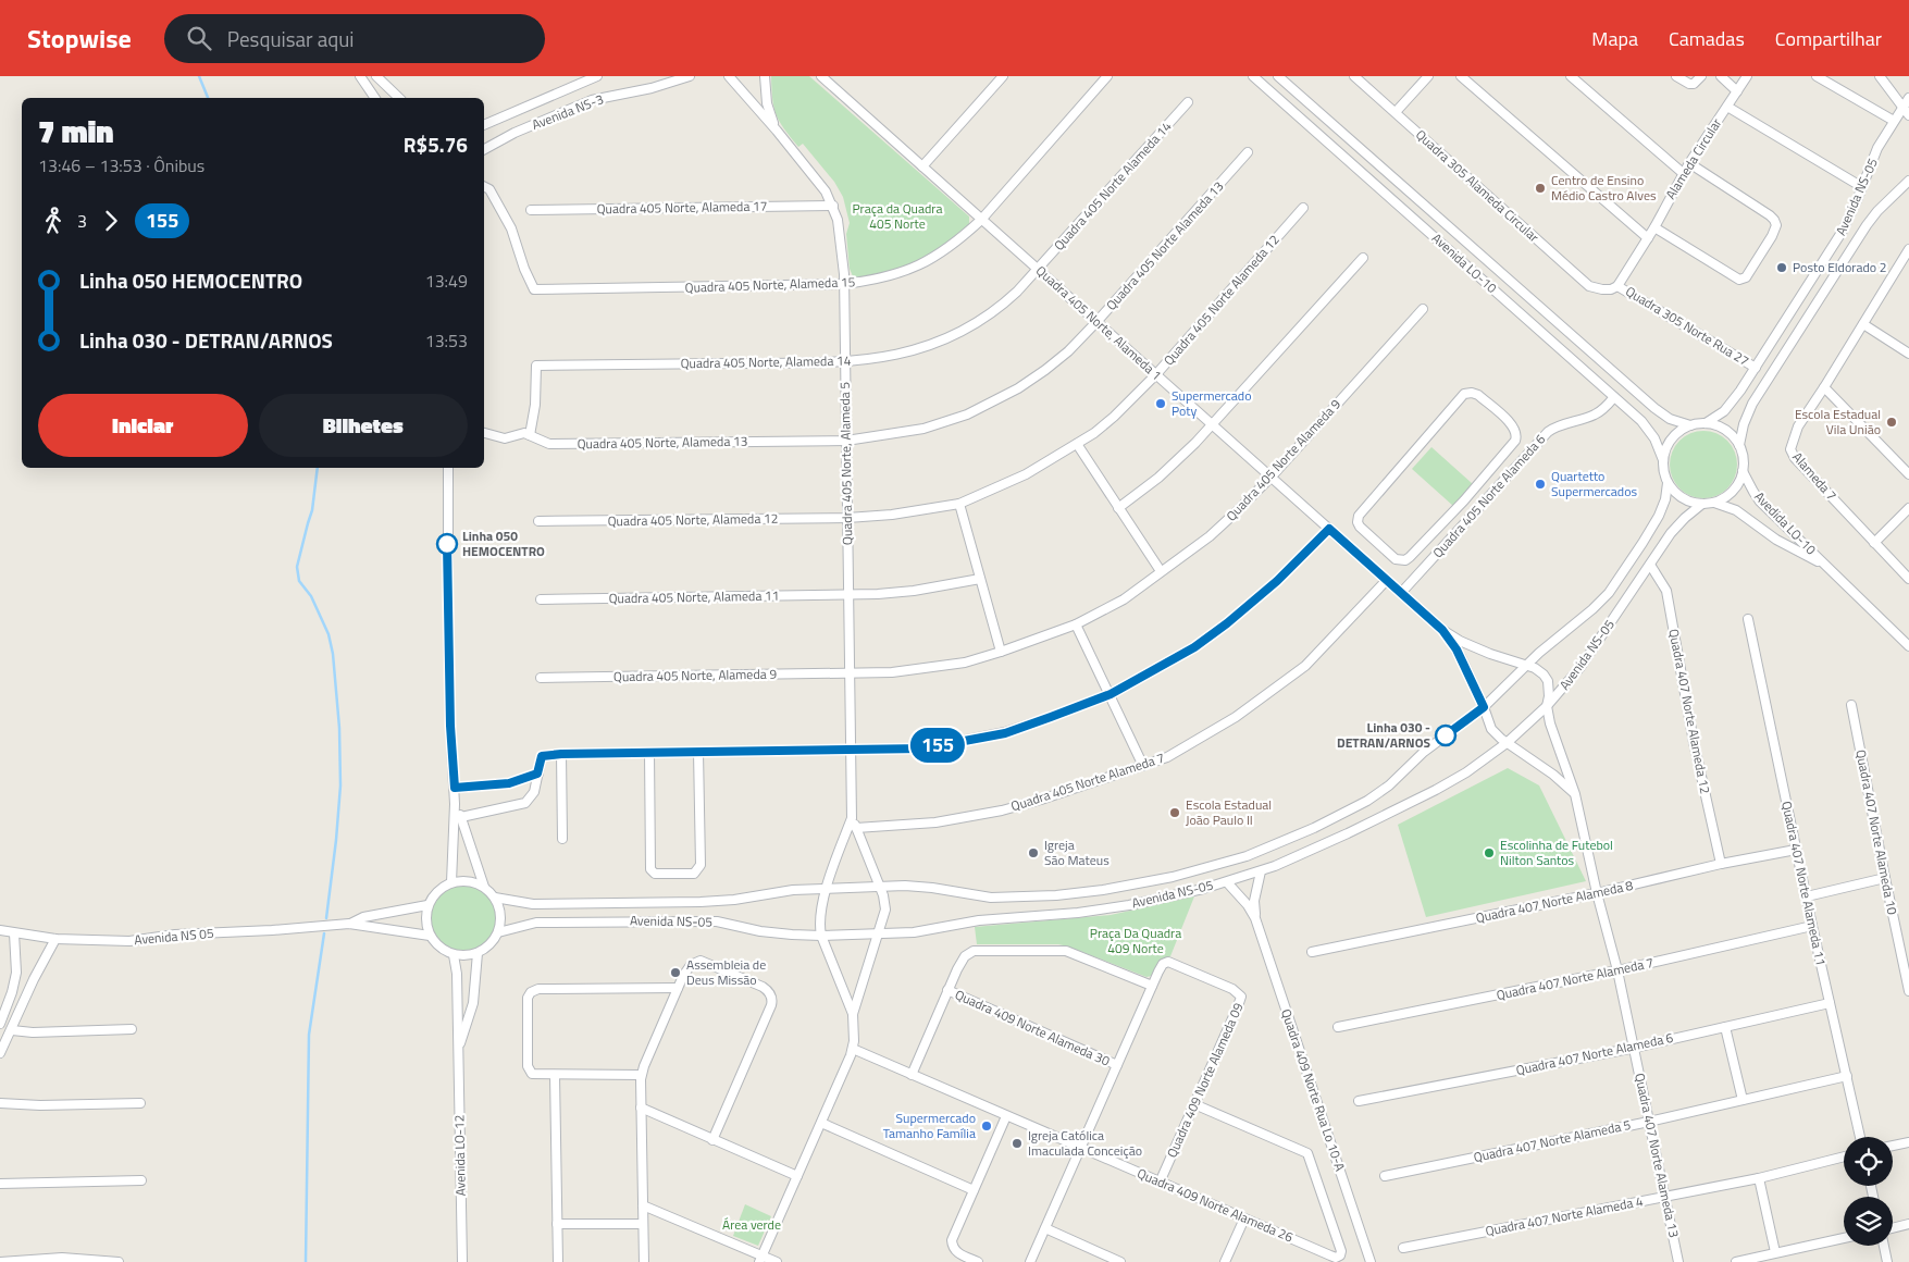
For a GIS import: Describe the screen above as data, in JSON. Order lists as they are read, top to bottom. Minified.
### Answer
{"streets":{"street":["Avenida NS-3","Alameda Circular","Quadra 405 Norte Alameda 14","Quadra 305 Alameda Circular","Avenida NS-05","Quadra 405 Norte, Alameda 17","Quadra 405 Norte Alameda 13","Avenida LO-10","Quadra 405 Norte, Alameda 15","Quadra 405 Norte Alameda 12","Quadra 405 Norte, Alameda 1","Quadra 305 Norte Rua 27","Quadra 405 Norte, Alameda 14","Quadra 405 Norte, Alameda 13","Quadra 405 Norte Alameda 9","Quadra 405 Norte, Alameda 5","Alameda 7","Quadra 405 Norte Alameda 6","Quadra 405 Norte, Alameda 12","Avedida LO-10","Quadra 405 Norte, Alameda 11","Quadra 405 Norte, Alameda 9","Quadra 407 Norte Alameda 12","Quadra 405 Norte Alameda 7","Quadra 407 Norte Alameda 10","Quadra 407 Norte Alameda 11","Quadra 407 Norte Alameda 8","Avenida NS 05","Quadra 407 Norte Alameda 7","Quadra 409 Norte Alameda 30","Quadra 407 Norte Alameda 6","Quadra 409 Norte Alameda 09","Quadra 409 Norte Rua Lo 10-A","Quadra 407 Norte Alameda 5","Avenida LO-12","Quadra 407 Norte Alameda 13","Quadra 409 Norte Alameda 26","Quadra 407 Norte Alameda 4"]},"crossings":[["Alameda Circular","Quadra 305 Alameda Circular"],["Alameda Circular","Quadra 305 Norte Rua 27"],["Quadra 405 Norte Alameda 14","Quadra 405 Norte, Alameda 1"],["Quadra 405 Norte Alameda 14","Quadra 405 Norte, Alameda 14"],["Quadra 305 Alameda Circular","Quadra 305 Norte Rua 27"],["Avenida NS-05","Avenida LO-10"],["Avenida NS-05","Quadra 305 Norte Rua 27"],["Avenida NS-05","Avedida LO-10"],["Avenida NS-05","Quadra 407 Norte Alameda 12"],["Avenida NS-05","Avenida NS 05"],["Avenida NS-05","Quadra 409 Norte Rua Lo 10-A"],["Avenida NS-05","Avenida LO-12"],["Avenida NS-05","Quadra 407 Norte Alameda 13"],["Quadra 405 Norte, Alameda 17","Quadra 405 Norte, Alameda 5"],["Quadra 405 Norte Alameda 13","Quadra 405 Norte, Alameda 1"],["Quadra 405 Norte Alameda 13","Quadra 405 Norte, Alameda 13"],["Quadra 405 Norte Alameda 13","Quadra 405 Norte, Alameda 5"],["Avenida LO-10","Quadra 405 Norte Alameda 6"],["Avenida LO-10","Avedida LO-10"],["Quadra 405 Norte, Alameda 15","Quadra 405 Norte, Alameda 1"],["Quadra 405 Norte, Alameda 15","Quadra 405 Norte, Alameda 5"],["Quadra 405 Norte Alameda 12","Quadra 405 Norte, Alameda 1"],["Quadra 405 Norte Alameda 12","Quadra 405 Norte, Alameda 5"],["Quadra 405 Norte Alameda 12","Quadra 405 Norte, Alameda 12"],["Quadra 405 Norte, Alameda 1","Quadra 405 Norte, Alameda 14"],["Quadra 405 Norte, Alameda 1","Quadra 405 Norte Alameda 9"],["Quadra 405 Norte, Alameda 1","Quadra 405 Norte Alameda 6"],["Quadra 405 Norte, Alameda 1","Quadra 405 Norte Alameda 7"],["Quadra 405 Norte, Alameda 14","Quadra 405 Norte, Alameda 13"],["Quadra 405 Norte, Alameda 14","Quadra 405 Norte, Alameda 5"],["Quadra 405 Norte, Alameda 13","Quadra 405 Norte, Alameda 5"],["Quadra 405 Norte Alameda 9","Quadra 405 Norte, Alameda 5"],["Quadra 405 Norte Alameda 9","Quadra 405 Norte, Alameda 9"],["Quadra 405 Norte, Alameda 5","Quadra 405 Norte, Alameda 12"],["Quadra 405 Norte, Alameda 5","Quadra 405 Norte, Alameda 11"],["Quadra 405 Norte, Alameda 5","Quadra 405 Norte, Alameda 9"],["Quadra 407 Norte Alameda 12","Quadra 407 Norte Alameda 8"],["Quadra 407 Norte Alameda 11","Quadra 407 Norte Alameda 8"],["Quadra 407 Norte Alameda 11","Quadra 407 Norte Alameda 7"],["Quadra 407 Norte Alameda 11","Quadra 407 Norte Alameda 6"],["Quadra 407 Norte Alameda 11","Quadra 407 Norte Alameda 5"],["Quadra 407 Norte Alameda 8","Quadra 407 Norte Alameda 13"],["Avenida NS 05","Avenida LO-12"],["Quadra 407 Norte Alameda 7","Quadra 407 Norte Alameda 13"],["Quadra 407 Norte Alameda 6","Quadra 407 Norte Alameda 13"],["Quadra 409 Norte Alameda 09","Quadra 409 Norte Alameda 26"],["Quadra 407 Norte Alameda 5","Quadra 407 Norte Alameda 13"],["Quadra 407 Norte Alameda 13","Quadra 407 Norte Alameda 4"]],"parks":["Praça da Quadra 405 Norte","Praça Da Quadra 409 Norte","Área verde"],"places":["Centro de Ensino Médio Castro Alves","Posto Eldorado 2","Supermercado Poty","Escola Estadual Vila União","Quartetto Supermercados","Linha 050 HEMOCENTRO","Linha 030 - DETRAN/ARNOS","Escola Estadual João Paulo II","Igreja São Mateus","Escolinha de Futebol Nilton Santos","Assembleia de Deus Missão","Supermercado Tamanho Família","Igreja Católica Imaculada Conceição"],"lines":["bus line 155"],"page":{"header":"Stopwise","search":"Pesquisar aqui","nav":["Mapa","Camadas","Compartilhar"],"on_map":"155","heading":["7 min","13:46 – 13:53 · Ônibus","R$5.76"],"legs":["3","155"],"list":[{"name":"Linha 050 HEMOCENTRO","value":"13:49"},{"name":"Linha 030 - DETRAN/ARNOS","value":"13:53"}],"buttons":["Iniciar","Bilhetes"]}}
